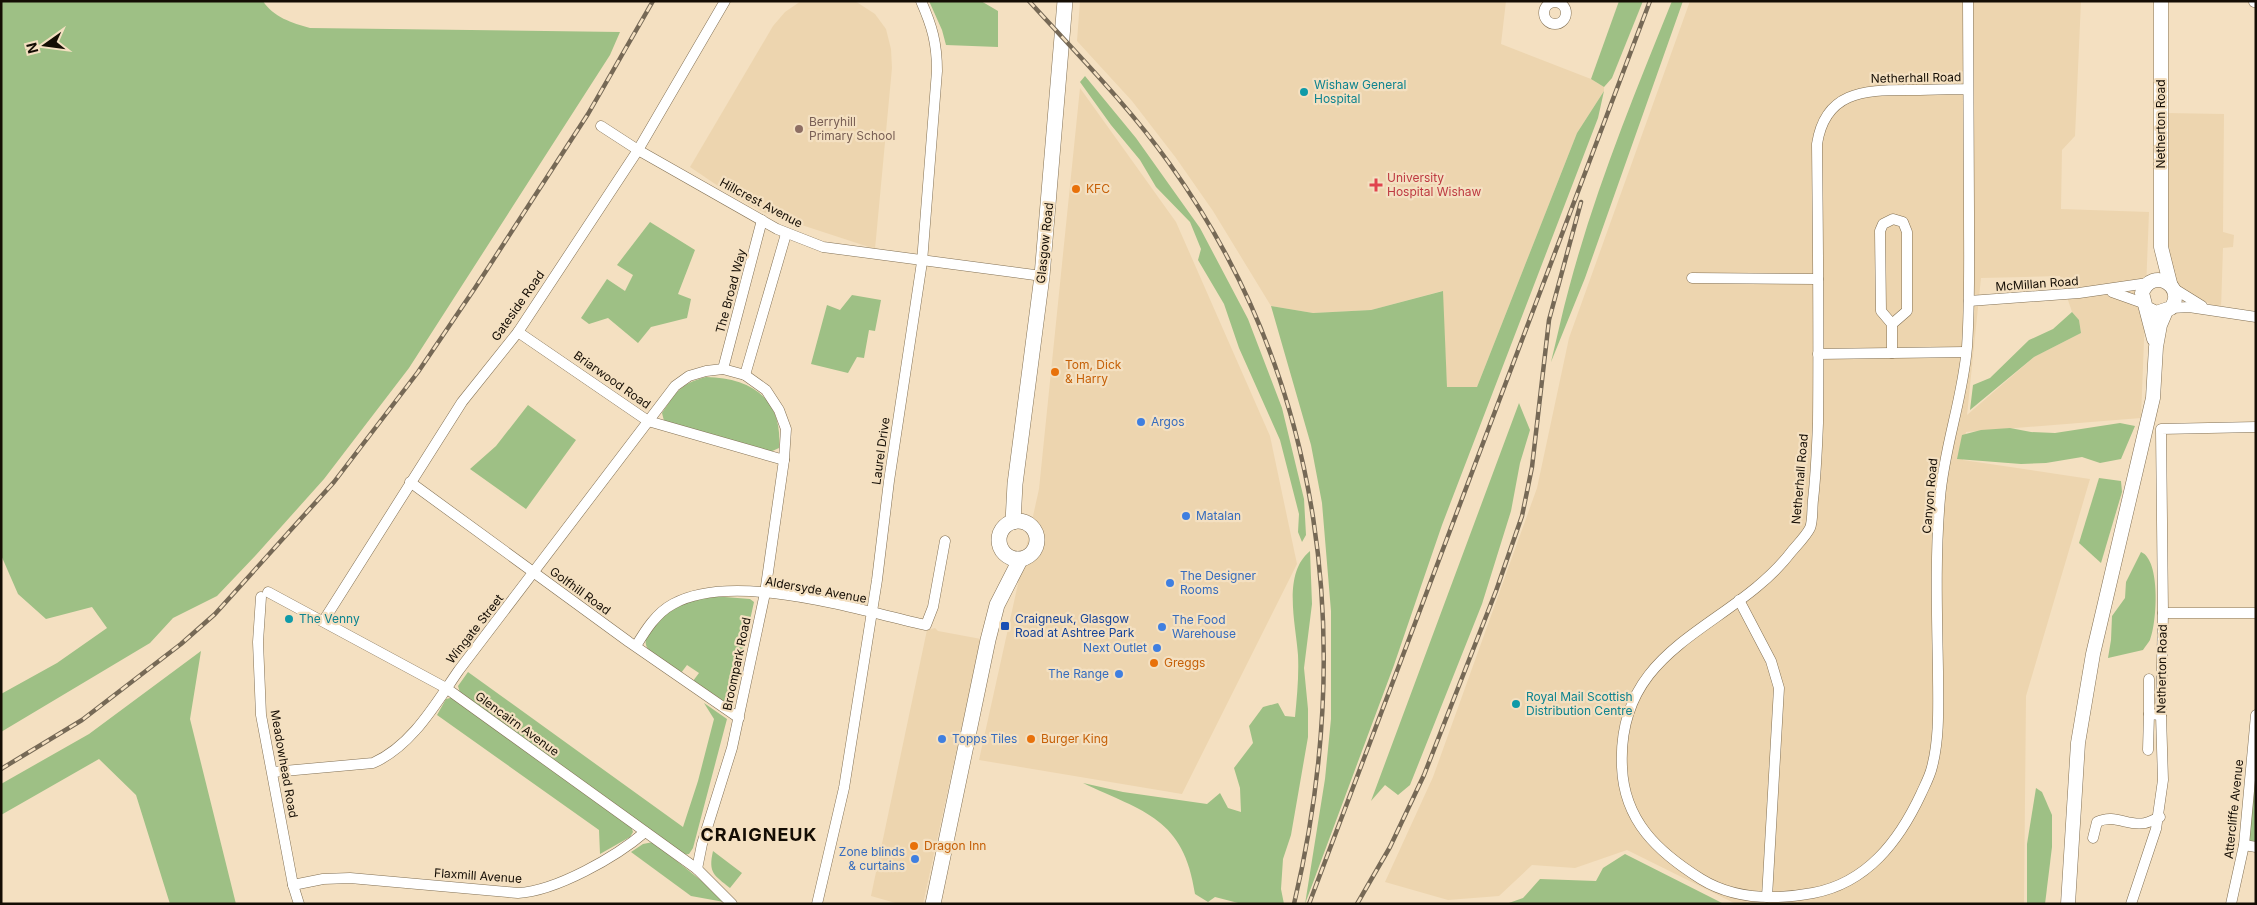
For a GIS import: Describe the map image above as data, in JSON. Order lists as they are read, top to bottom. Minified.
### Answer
{"streets":{"main road":["Netherton Road","Glasgow Road"],"street":["Netherhall Road","Hillcrest Avenue","McMillan Road","The Broad Way","Gateside Road","Briarwood Road","Laurel Drive","Canyon Road","Aldersyde Avenue","Golfhill Road","Wingate Street","Broompark Road","Glencairn Avenue","Meadowhead Road","Attercliffe Avenue","Flaxmill Avenue"]},"crossings":[["Netherhall Road","Canyon Road"],["Netherton Road","McMillan Road"],["Hillcrest Avenue","Glasgow Road"],["Hillcrest Avenue","The Broad Way"],["Hillcrest Avenue","Gateside Road"],["Hillcrest Avenue","Laurel Drive"],["McMillan Road","Canyon Road"],["Gateside Road","Briarwood Road"],["Gateside Road","Golfhill Road"],["Gateside Road","Glencairn Avenue"],["Briarwood Road","Wingate Street"],["Briarwood Road","Broompark Road"],["Laurel Drive","Aldersyde Avenue"],["Aldersyde Avenue","Golfhill Road"],["Aldersyde Avenue","Broompark Road"],["Golfhill Road","Wingate Street"],["Golfhill Road","Broompark Road"],["Wingate Street","Glencairn Avenue"],["Wingate Street","Meadowhead Road"],["Broompark Road","Glencairn Avenue"],["Glencairn Avenue","Meadowhead Road"],["Glencairn Avenue","Flaxmill Avenue"],["Meadowhead Road","Flaxmill Avenue"]],"districts":["CRAIGNEUK"],"places":{"other":["Wishaw General Hospital","Berryhill Primary School","KFC","Tom, Dick & Harry","Argos","Matalan","The Designer Rooms","The Venny","The Food Warehouse","Next Outlet","Greggs","The Range","Royal Mail Scottish Distribution Centre","Topps Tiles","Burger King","Dragon Inn","Zone blinds & curtains"],"health":["University Hospital Wishaw"],"transit":["Craigneuk, Glasgow Road at Ashtree Park"]},"north":"left"}
